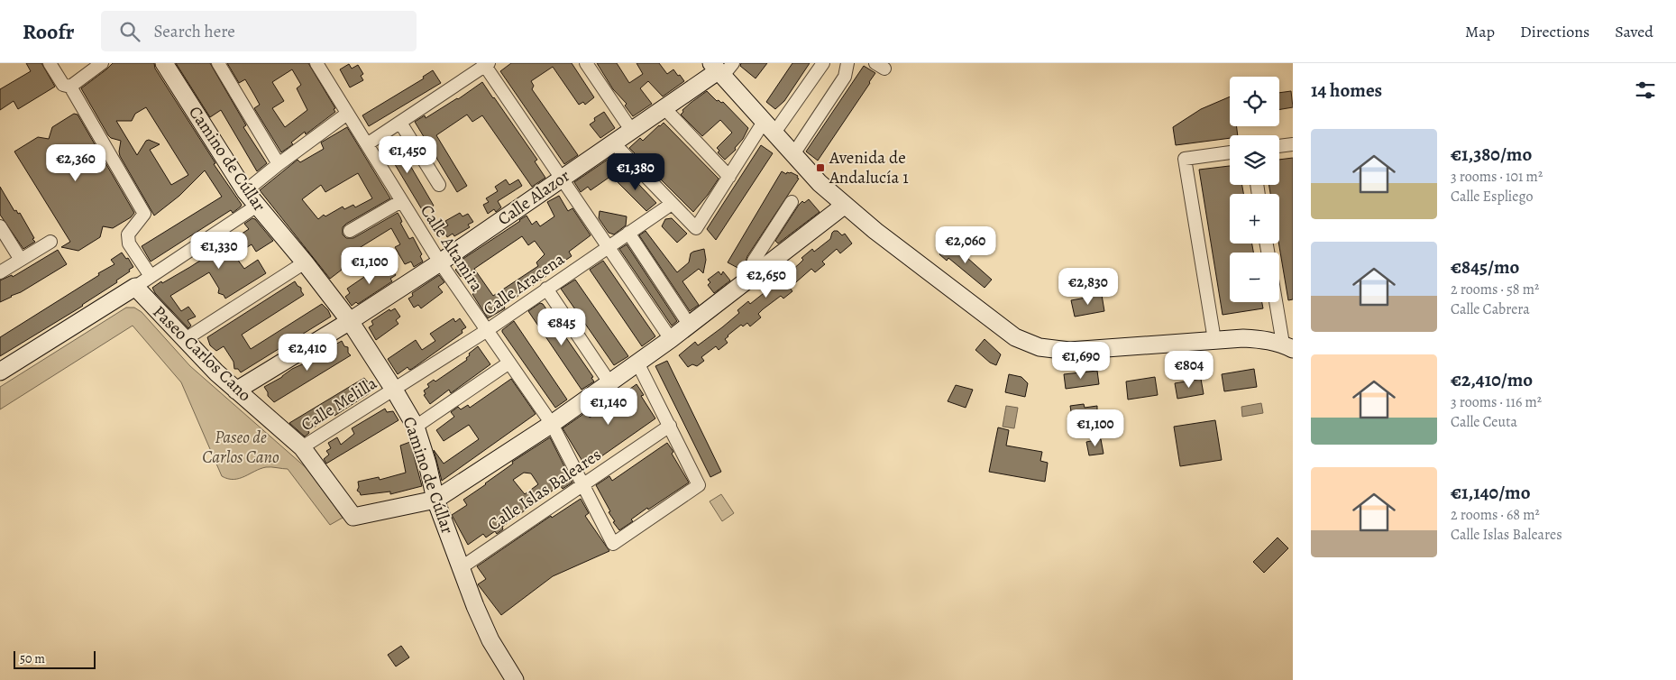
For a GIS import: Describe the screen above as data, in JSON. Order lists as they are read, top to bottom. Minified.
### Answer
{"streets":{"street":["Camino de Cúllar","Calle Alazor","Calle Altamira","Calle Aracena","Paseo Carlos Cano","Calle Melilla","Calle Islas Baleares"]},"crossings":[["Camino de Cúllar","Calle Alazor"],["Camino de Cúllar","Calle Aracena"],["Camino de Cúllar","Paseo Carlos Cano"],["Camino de Cúllar","Calle Melilla"],["Camino de Cúllar","Calle Islas Baleares"],["Calle Alazor","Calle Altamira"],["Calle Alazor","Paseo Carlos Cano"],["Calle Altamira","Calle Aracena"],["Calle Altamira","Calle Islas Baleares"],["Calle Aracena","Calle Melilla"],["Paseo Carlos Cano","Calle Melilla"]],"parks":["Paseo de Carlos Cano"],"places":{"transit":["Avenida de Andalucía 1"]},"scale_bar":"50 m","page":{"header":"Roofr","search":"Search here","nav":["Map","Directions","Saved"],"heading":"14 homes","map_buttons":["+","−"],"list":[{"name":"€1,380/mo","note":"3 rooms · 101 m² · Calle Espliego"},{"name":"€845/mo","note":"2 rooms · 58 m² · Calle Cabrera"},{"name":"€2,410/mo","note":"3 rooms · 116 m² · Calle Ceuta"},{"name":"€1,140/mo","note":"2 rooms · 68 m² · Calle Islas Baleares"}],"price":["€1,450","€2,360","€1,380","€2,060","€1,330","€1,100","€2,650","€2,830","€845","€2,410","€1,690","€804","€1,140","€1,100"],"scale":"50 m"}}
